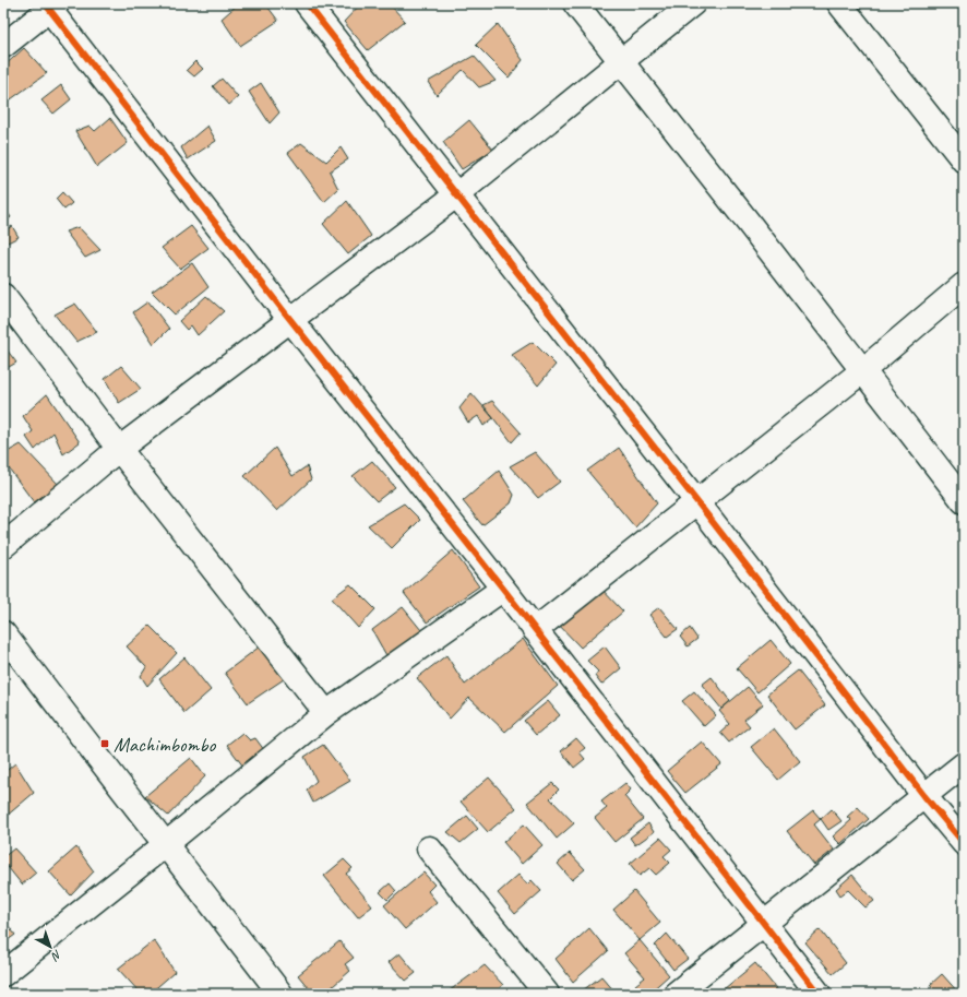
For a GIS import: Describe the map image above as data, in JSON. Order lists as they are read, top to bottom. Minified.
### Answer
{"places":{"transit":["Machimbombo"]},"north":"bottom right"}
